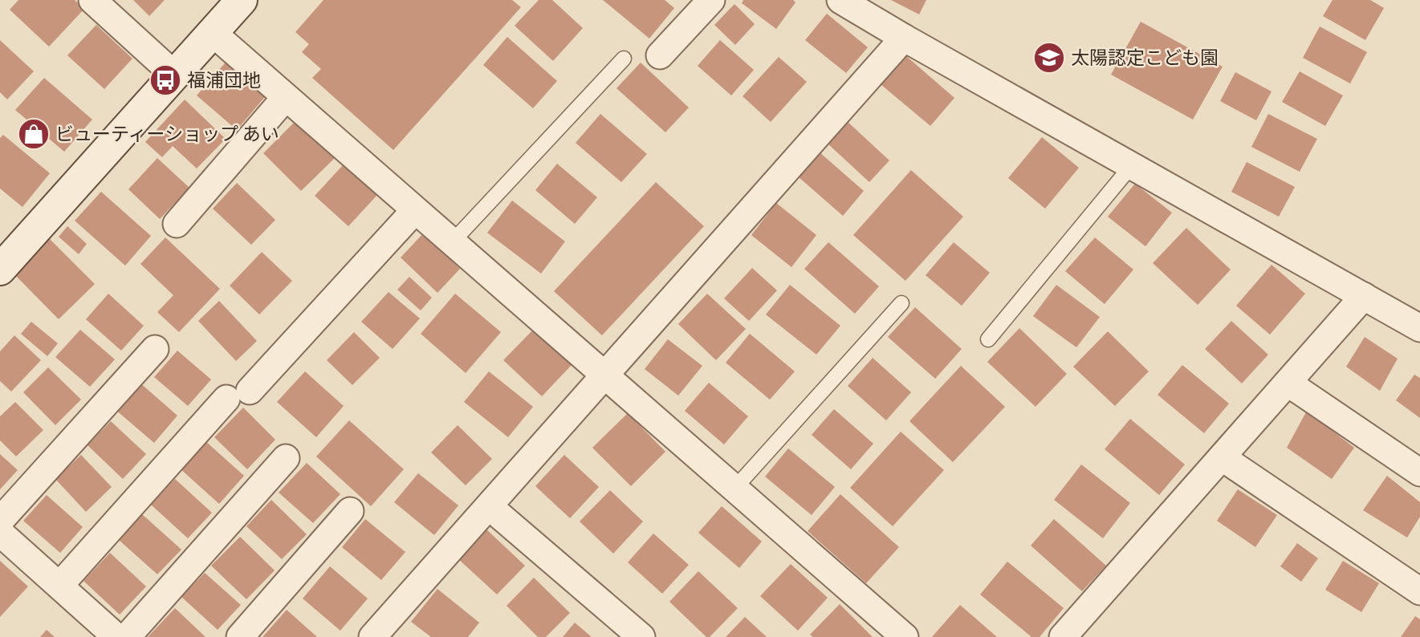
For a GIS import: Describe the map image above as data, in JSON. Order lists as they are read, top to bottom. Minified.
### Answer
{"places":{"school or university":["太陽認定こども園"],"bus stop":["福浦団地"],"shop":["ビューティーショップ あい"]}}
